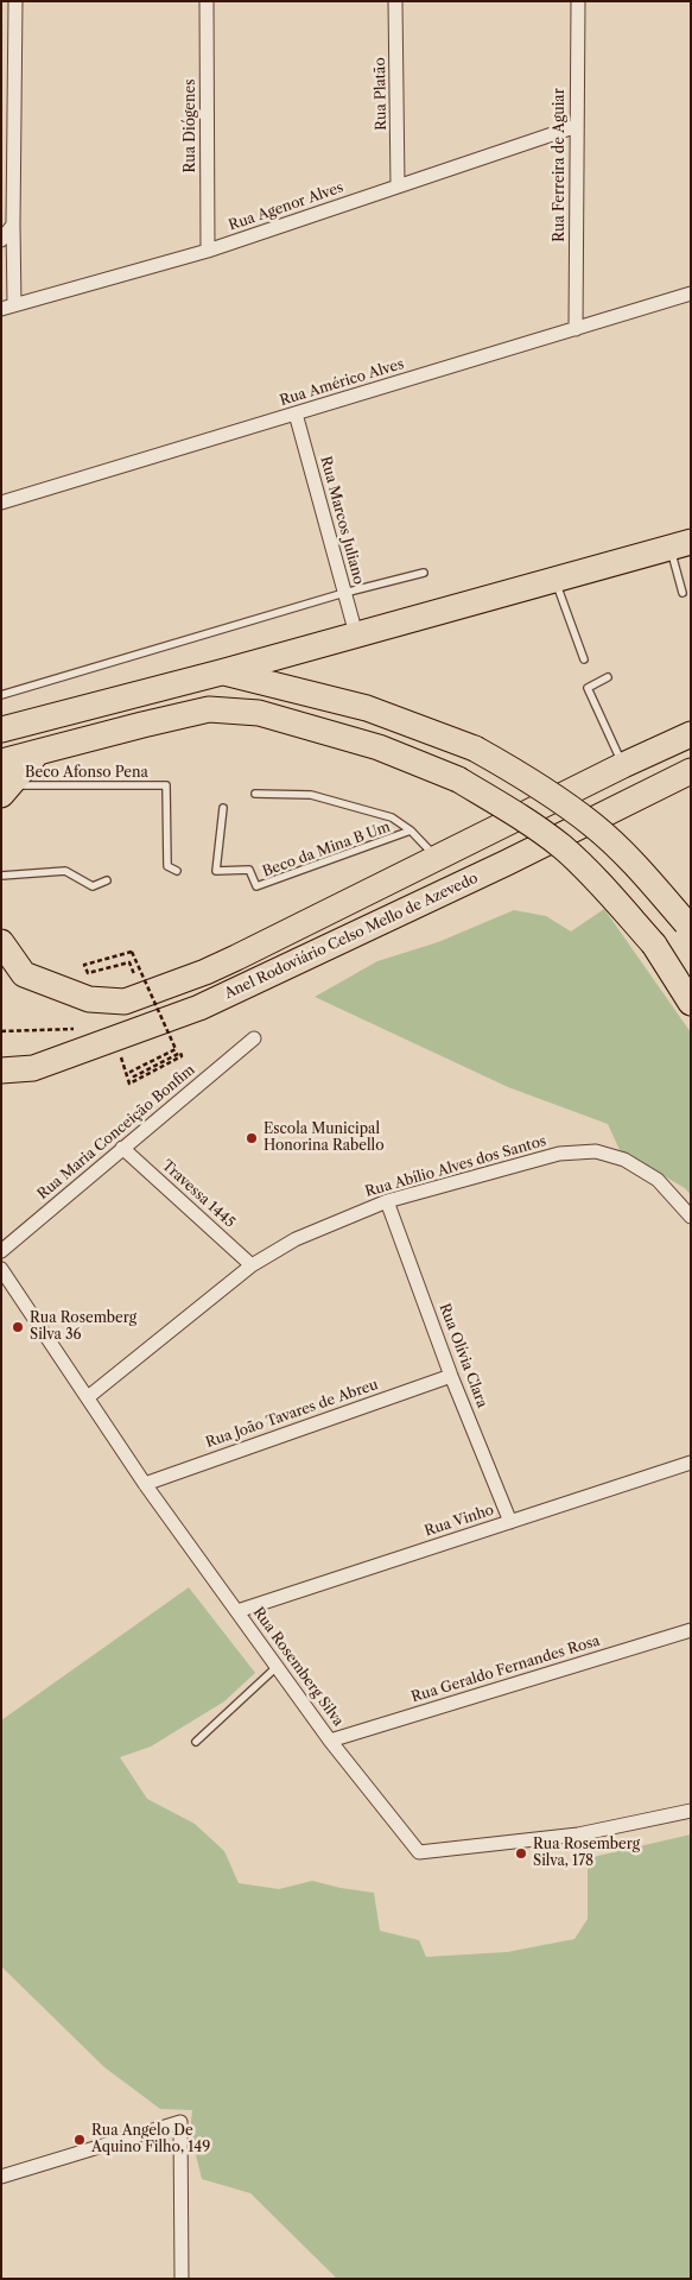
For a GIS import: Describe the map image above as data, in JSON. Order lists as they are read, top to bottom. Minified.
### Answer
{"streets":{"highway":["Anel Rodoviário Celso Mello de Azevedo"],"street":["Rua Platão","Rua Diógenes","Rua Ferreira de Aguiar","Rua Agenor Alves","Rua Américo Alves","Rua Marcos Juliano","Rua Maria Conceição Bonfim","Rua Abílio Alves dos Santos","Travessa 1445","Rua Olívia Clara","Rua João Tavares de Abreu","Rua Vinho","Rua Rosemberg Silva","Rua Geraldo Fernandes Rosa"],"lane":["Beco Afonso Pena","Beco da Mina B Um"]},"crossings":[["Rua Platão","Rua Agenor Alves"],["Rua Diógenes","Rua Agenor Alves"],["Rua Ferreira de Aguiar","Rua Agenor Alves"],["Rua Ferreira de Aguiar","Rua Américo Alves"],["Rua Américo Alves","Rua Marcos Juliano"],["Rua Maria Conceição Bonfim","Travessa 1445"],["Rua Abílio Alves dos Santos","Travessa 1445"],["Rua Abílio Alves dos Santos","Rua Olívia Clara"],["Rua Abílio Alves dos Santos","Rua Rosemberg Silva"],["Rua Olívia Clara","Rua João Tavares de Abreu"],["Rua Olívia Clara","Rua Vinho"],["Rua João Tavares de Abreu","Rua Rosemberg Silva"],["Rua Vinho","Rua Rosemberg Silva"],["Rua Rosemberg Silva","Rua Geraldo Fernandes Rosa"]],"places":["Escola Municipal Honorina Rabello","Rua Rosemberg Silva 36","Rua Rosemberg Silva, 178","Rua Angelo De Aquino Filho, 149"]}
